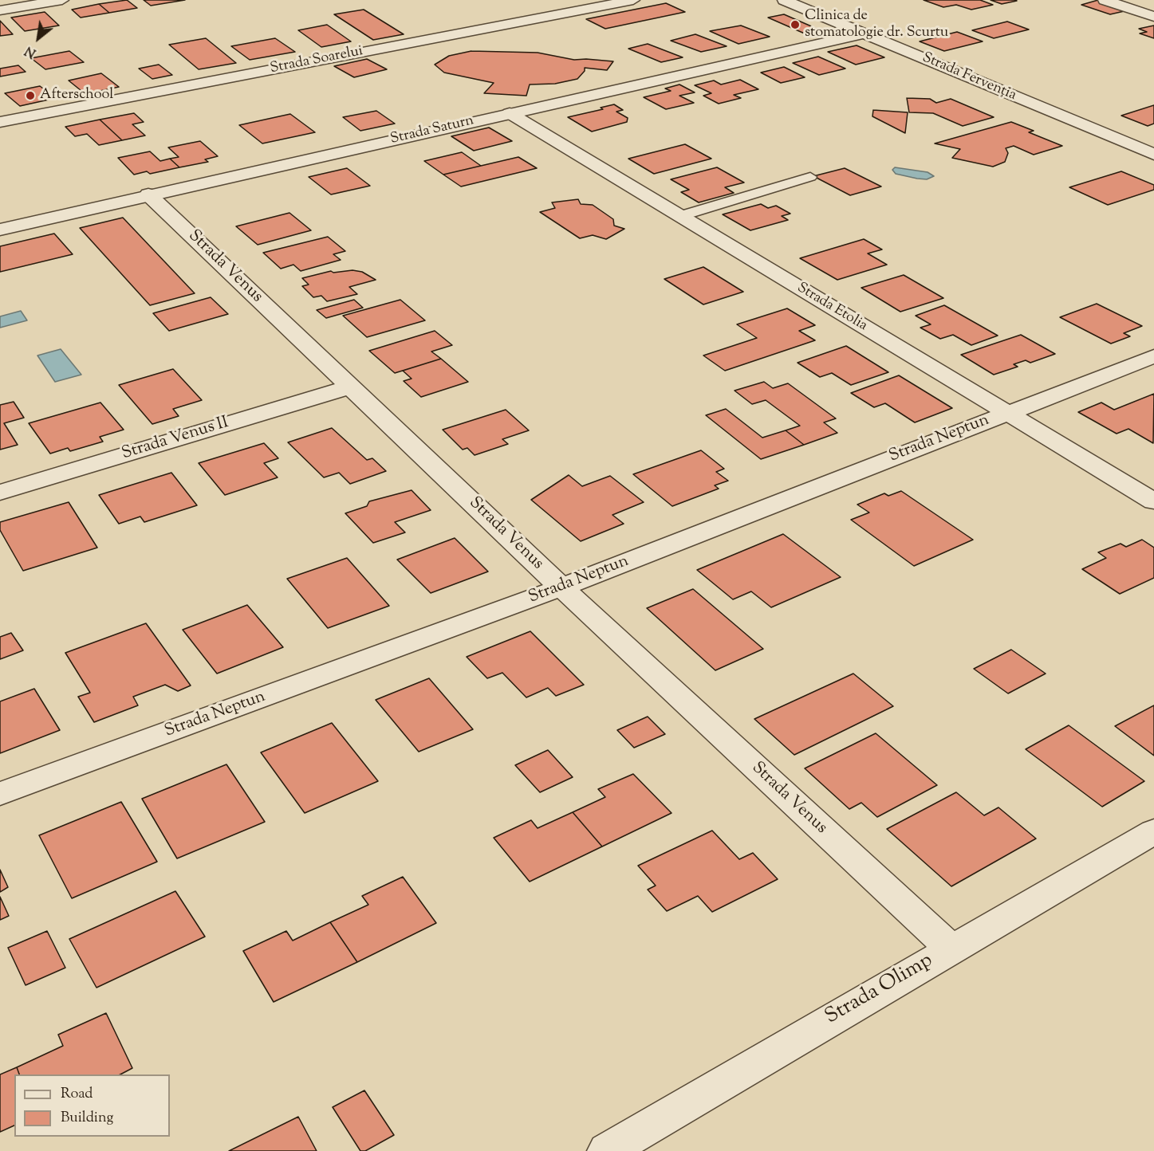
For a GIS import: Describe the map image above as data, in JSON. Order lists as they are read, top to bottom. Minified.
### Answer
{"streets":{"street":["Strada Soarelui","Strada Fervenția","Strada Saturn","Strada Venus","Strada Etolia","Strada Venus II","Strada Neptun","Strada Olimp"]},"crossings":[["Strada Fervenția","Strada Saturn"],["Strada Saturn","Strada Venus"],["Strada Saturn","Strada Etolia"],["Strada Venus","Strada Venus II"],["Strada Venus","Strada Neptun"],["Strada Venus","Strada Olimp"],["Strada Etolia","Strada Neptun"]],"places":["Clinica de stomatologie dr. Scurtu","Afterschool"],"legend":["Road","Building"],"north":"bottom left"}
